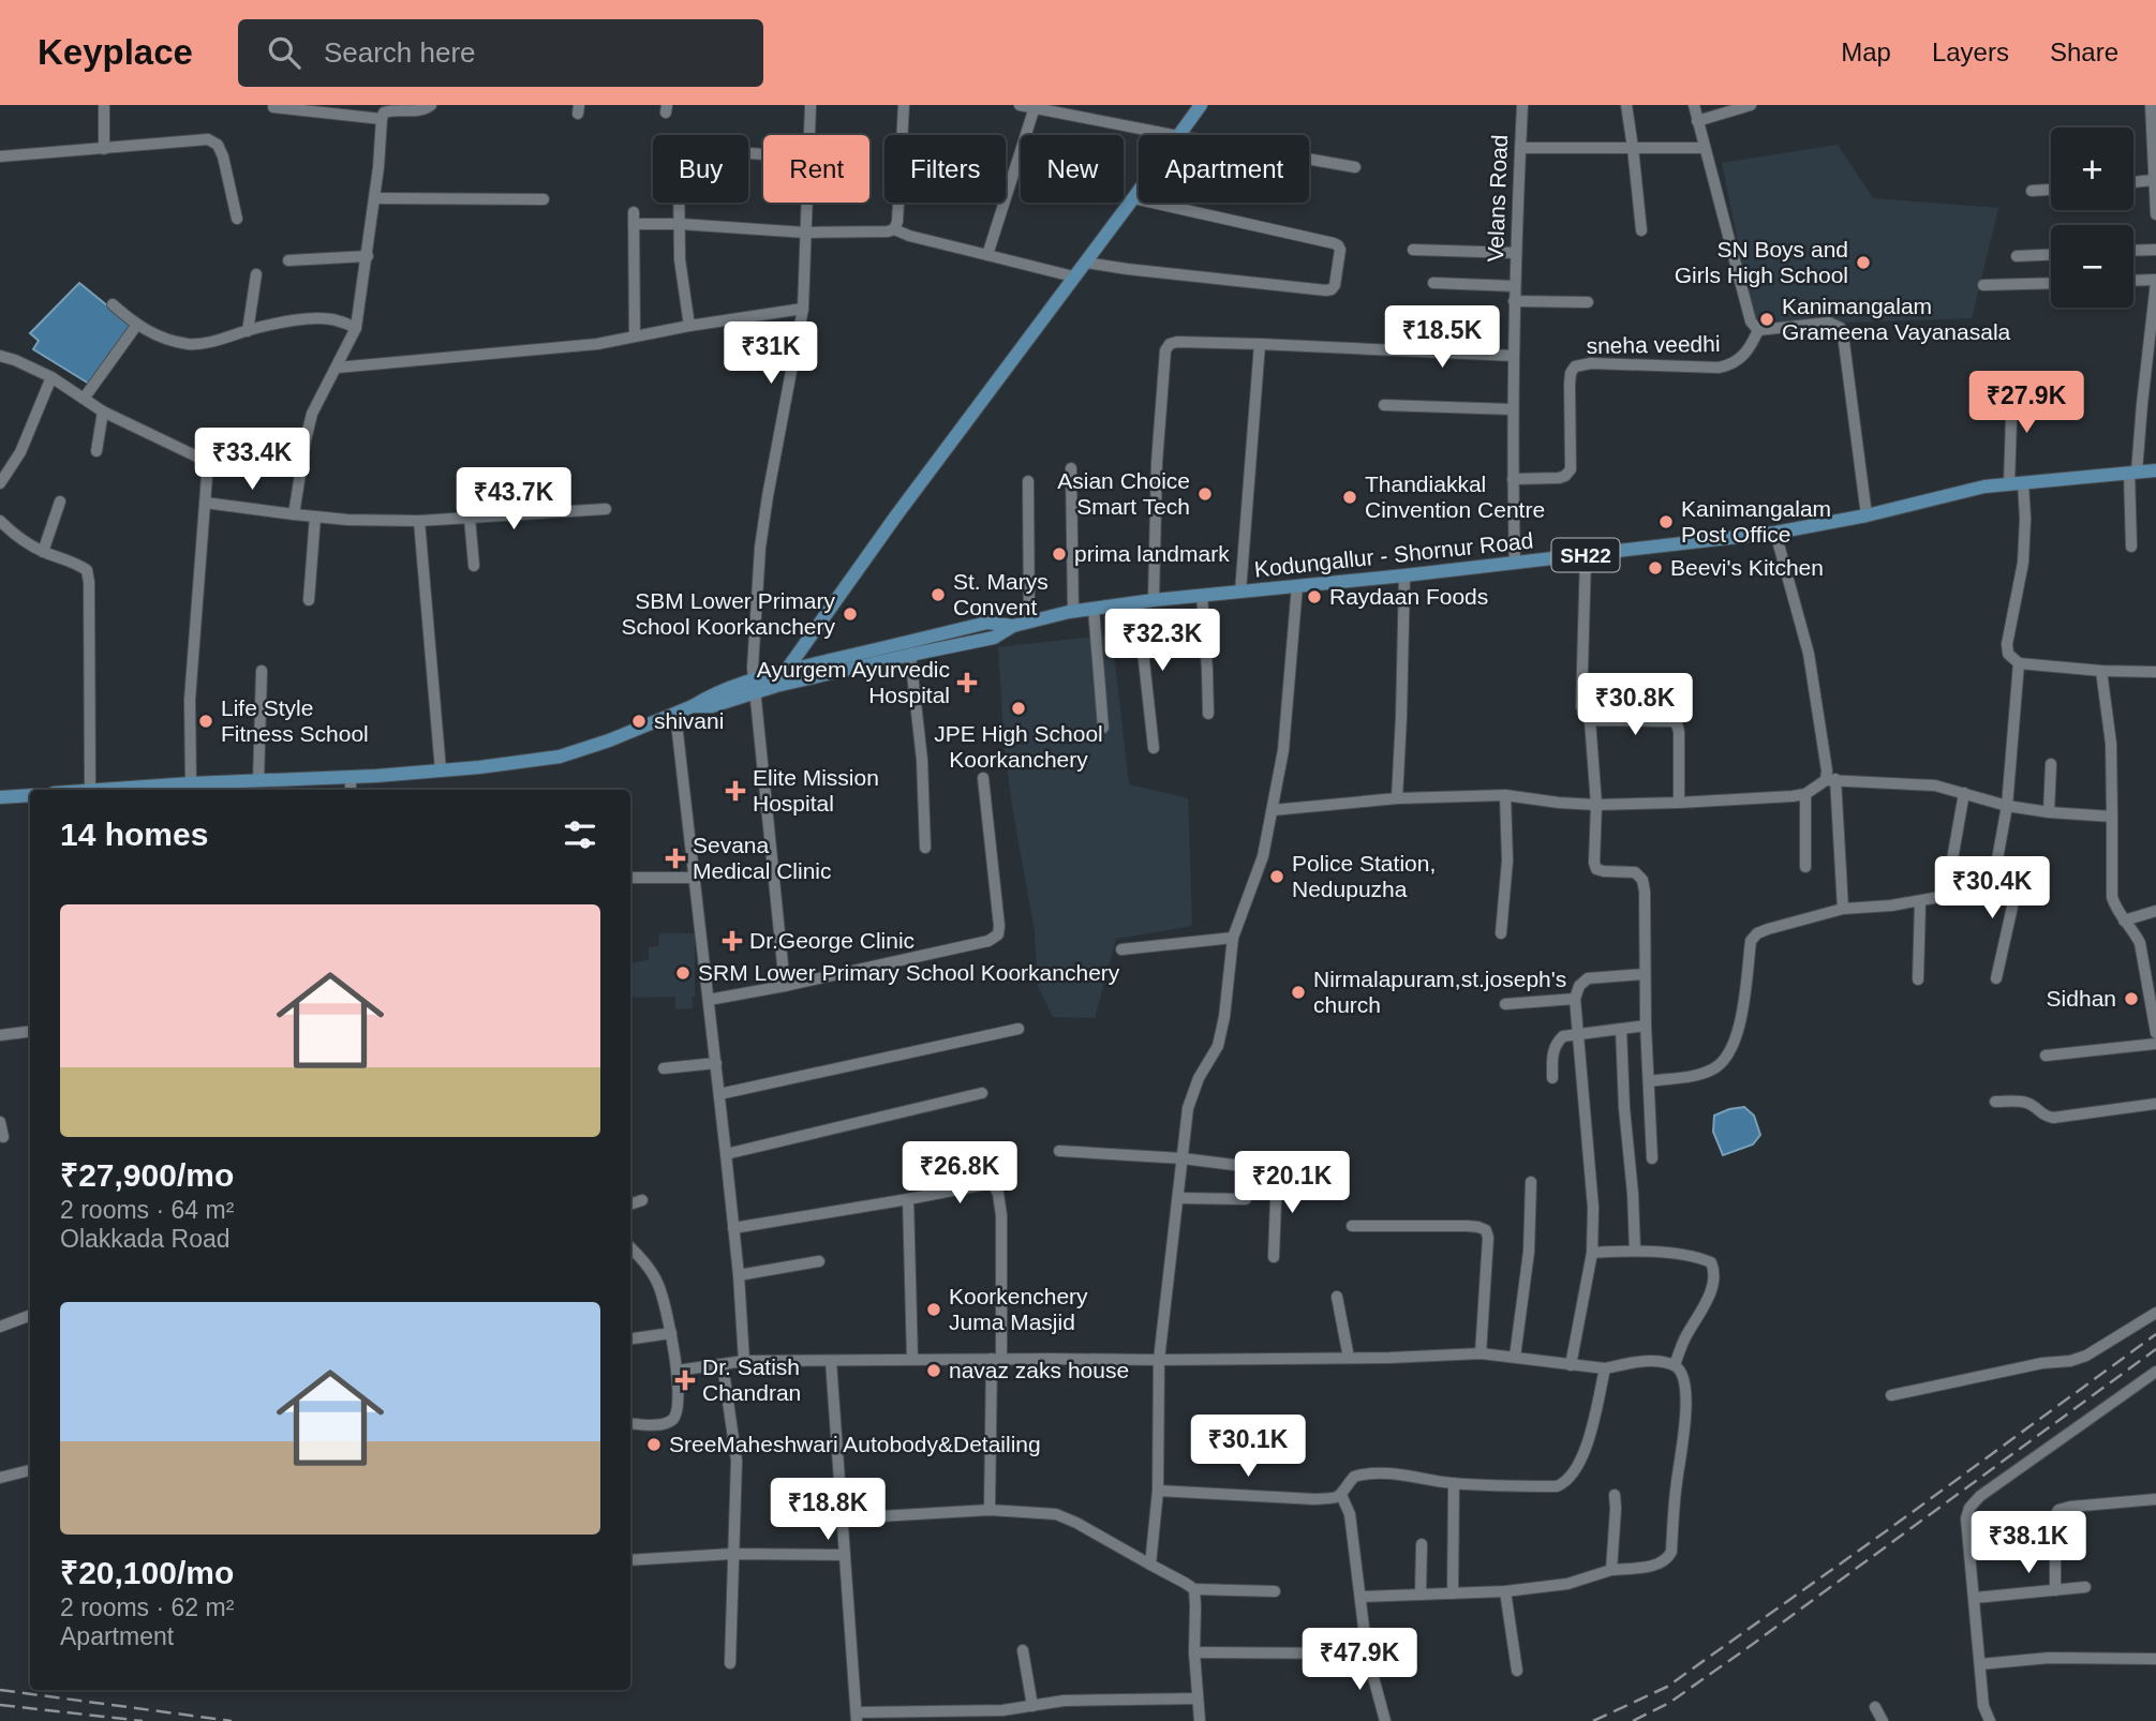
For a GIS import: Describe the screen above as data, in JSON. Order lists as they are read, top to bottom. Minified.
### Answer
{"streets":{"main road":["Kodungallur - Shornur Road","SH22"],"street":["Velans Road","sneha veedhi"]},"crossings":[["Velans Road","sneha veedhi"],["Velans Road","Kodungallur - Shornur Road"]],"places":{"other":["SN Boys and Girls High School","Kanimangalam Grameena Vayanasala","Asian Choice Smart Tech","Thandiakkal Cinvention Centre","Kanimangalam Post Office","prima landmark","Beevi's Kitchen","St. Marys Convent","Raydaan Foods","SBM Lower Primary School Koorkanchery","JPE High School Koorkanchery","Life Style Fitness School","shivani","Police Station, Nedupuzha","SRM Lower Primary School Koorkanchery","Nirmalapuram,st.joseph's church","Sidhan","Koorkenchery Juma Masjid","navaz zaks house","SreeMaheshwari Autobody&Detailing"],"health":["Ayurgem Ayurvedic Hospital","Elite Mission Hospital","Sevana Medical Clinic","Dr.George Clinic","Dr. Satish Chandran"]},"page":{"header":"Keyplace","search":"Search here","nav":["Map","Layers","Share"],"map_buttons":["+","−"],"chip":["Buy","Rent","Filters","New","Apartment"],"price":["₹18.5K","₹31K","₹27.9K","₹33.4K","₹43.7K","₹32.3K","₹30.8K","₹30.4K","₹26.8K","₹20.1K","₹30.1K","₹18.8K","₹38.1K","₹47.9K"],"heading":"14 homes","list":[{"name":"₹27,900/mo","note":"2 rooms · 64 m² · Olakkada Road"},{"name":"₹20,100/mo","note":"2 rooms · 62 m² · Apartment"}]}}
